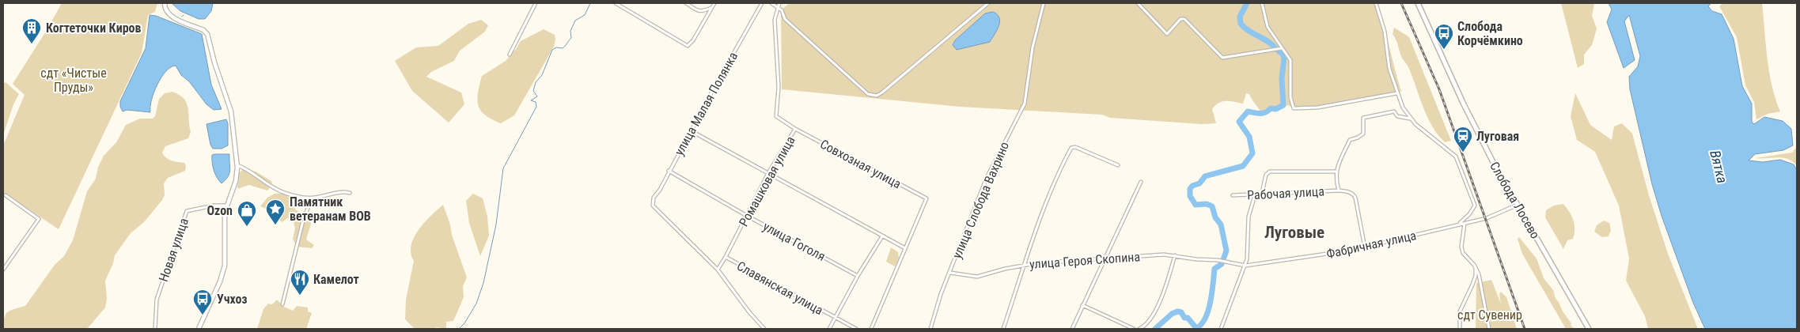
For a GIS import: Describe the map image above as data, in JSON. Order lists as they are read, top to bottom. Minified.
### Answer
{"streets":{"main road":["Слобода Лосево"],"street":["улица Малая Полянка","Совхозная улица","Ромашковая улица","Рабочая улица","улица Слобода Вахрино","улица Гоголя","Фабричная улица","Новая улица","улица Героя Скопина","Славянская улица"]},"crossings":[["улица Малая Полянка","Ромашковая улица"],["улица Малая Полянка","улица Гоголя"],["Совхозная улица","Ромашковая улица"],["Ромашковая улица","улица Гоголя"],["Ромашковая улица","Славянская улица"],["улица Слобода Вахрино","улица Героя Скопина"],["Слобода Лосево","Фабричная улица"],["Фабричная улица","улица Героя Скопина"]],"districts":["Луговые"],"water":["Вятка"],"parks":["сдт «Чистые Пруды»","сдт Сувенир"],"places":{"building":["Когтеточки Киров"],"bus stop":["Слобода Корчёмкино","Учхоз"],"station":["Луговая"],"place":["Памятник ветеранам ВОВ"],"shop":["Ozon"],"restaurant":["Камелот"]}}
